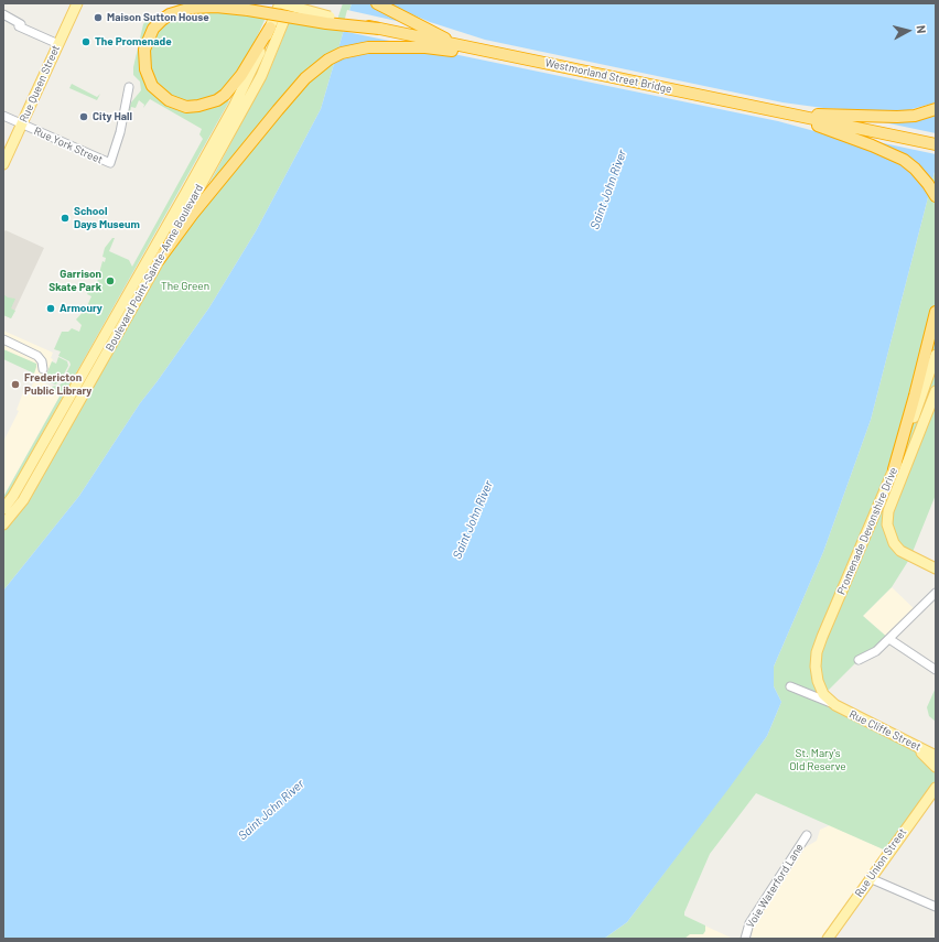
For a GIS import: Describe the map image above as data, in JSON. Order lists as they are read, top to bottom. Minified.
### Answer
{"streets":{"highway":["Westmorland Street Bridge"],"main road":["Rue Queen Street","Boulevard Point-Sainte-Anne Boulevard","Promenade Devonshire Drive","Rue Cliffe Street","Rue Union Street"],"street":["Rue York Street","Voie Waterford Lane"]},"crossings":[["Westmorland Street Bridge","Boulevard Point-Sainte-Anne Boulevard"],["Rue Queen Street","Rue York Street"],["Promenade Devonshire Drive","Rue Cliffe Street"]],"water":["Saint John River"],"parks":["The Green","St. Mary's Old Reserve"],"places":["Maison Sutton House","The Promenade","City Hall","School Days Museum","Garrison Skate Park","Armoury","Fredericton Public Library"],"north":"right"}
